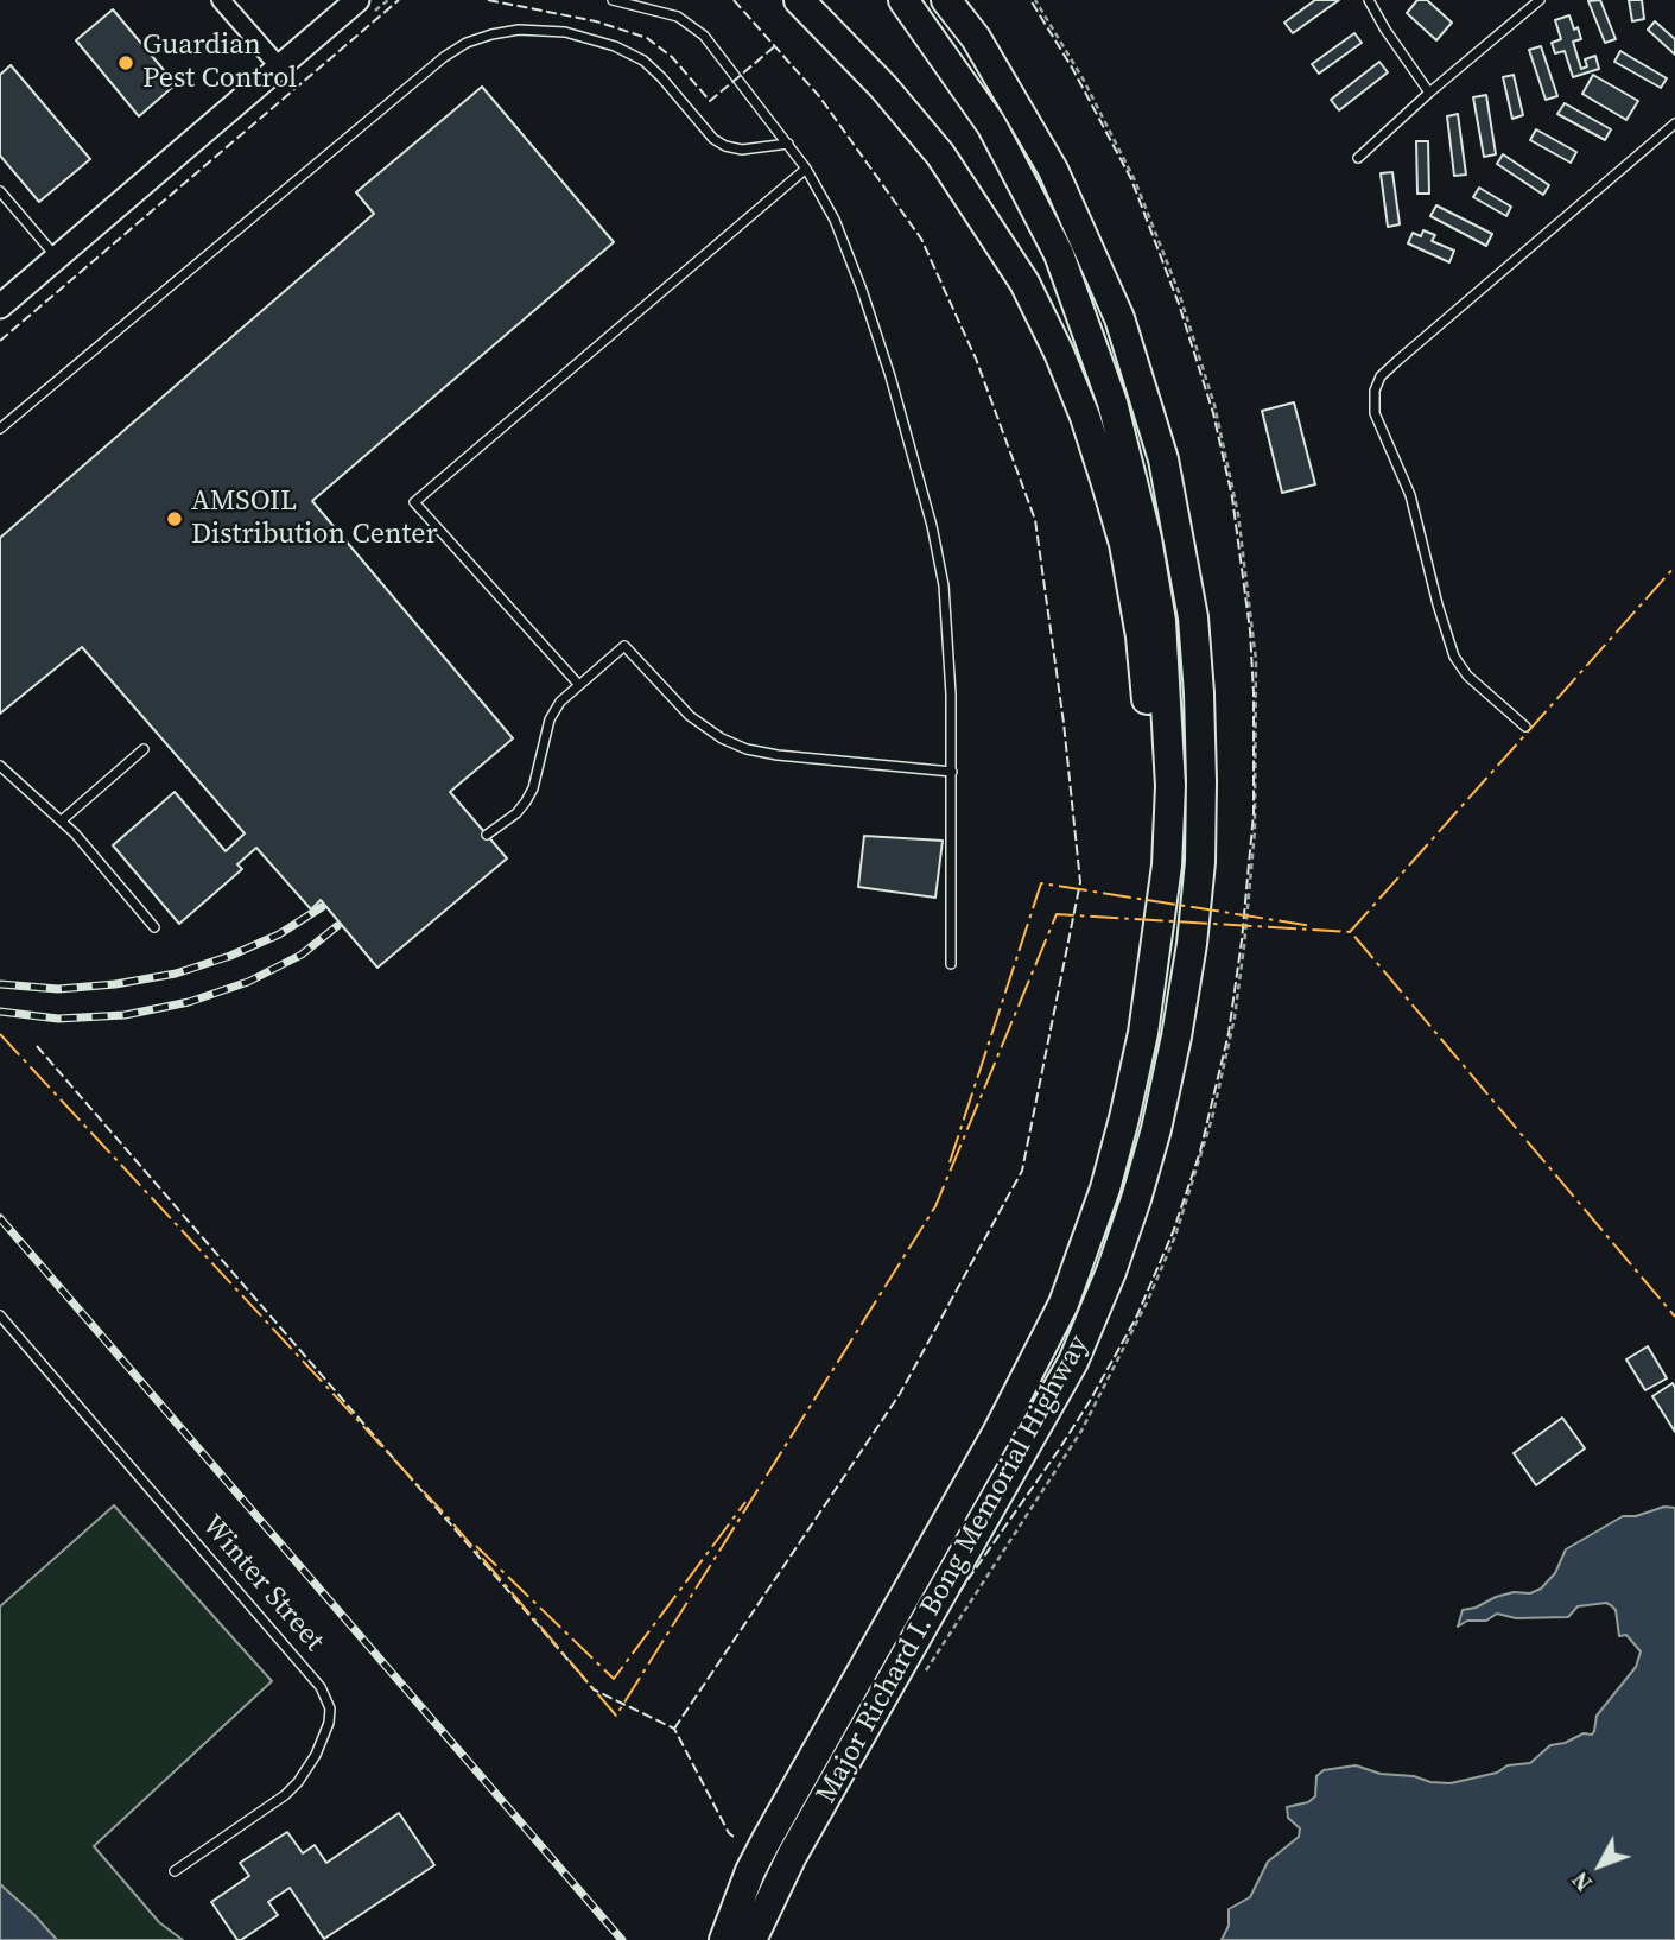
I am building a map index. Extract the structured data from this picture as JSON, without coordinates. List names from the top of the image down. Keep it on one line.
{"streets":{"highway":["Major Richard I. Bong Memorial Highway"],"lane":["Winter Street"]},"places":["Guardian Pest Control","AMSOIL Distribution Center"],"north":"bottom left"}
